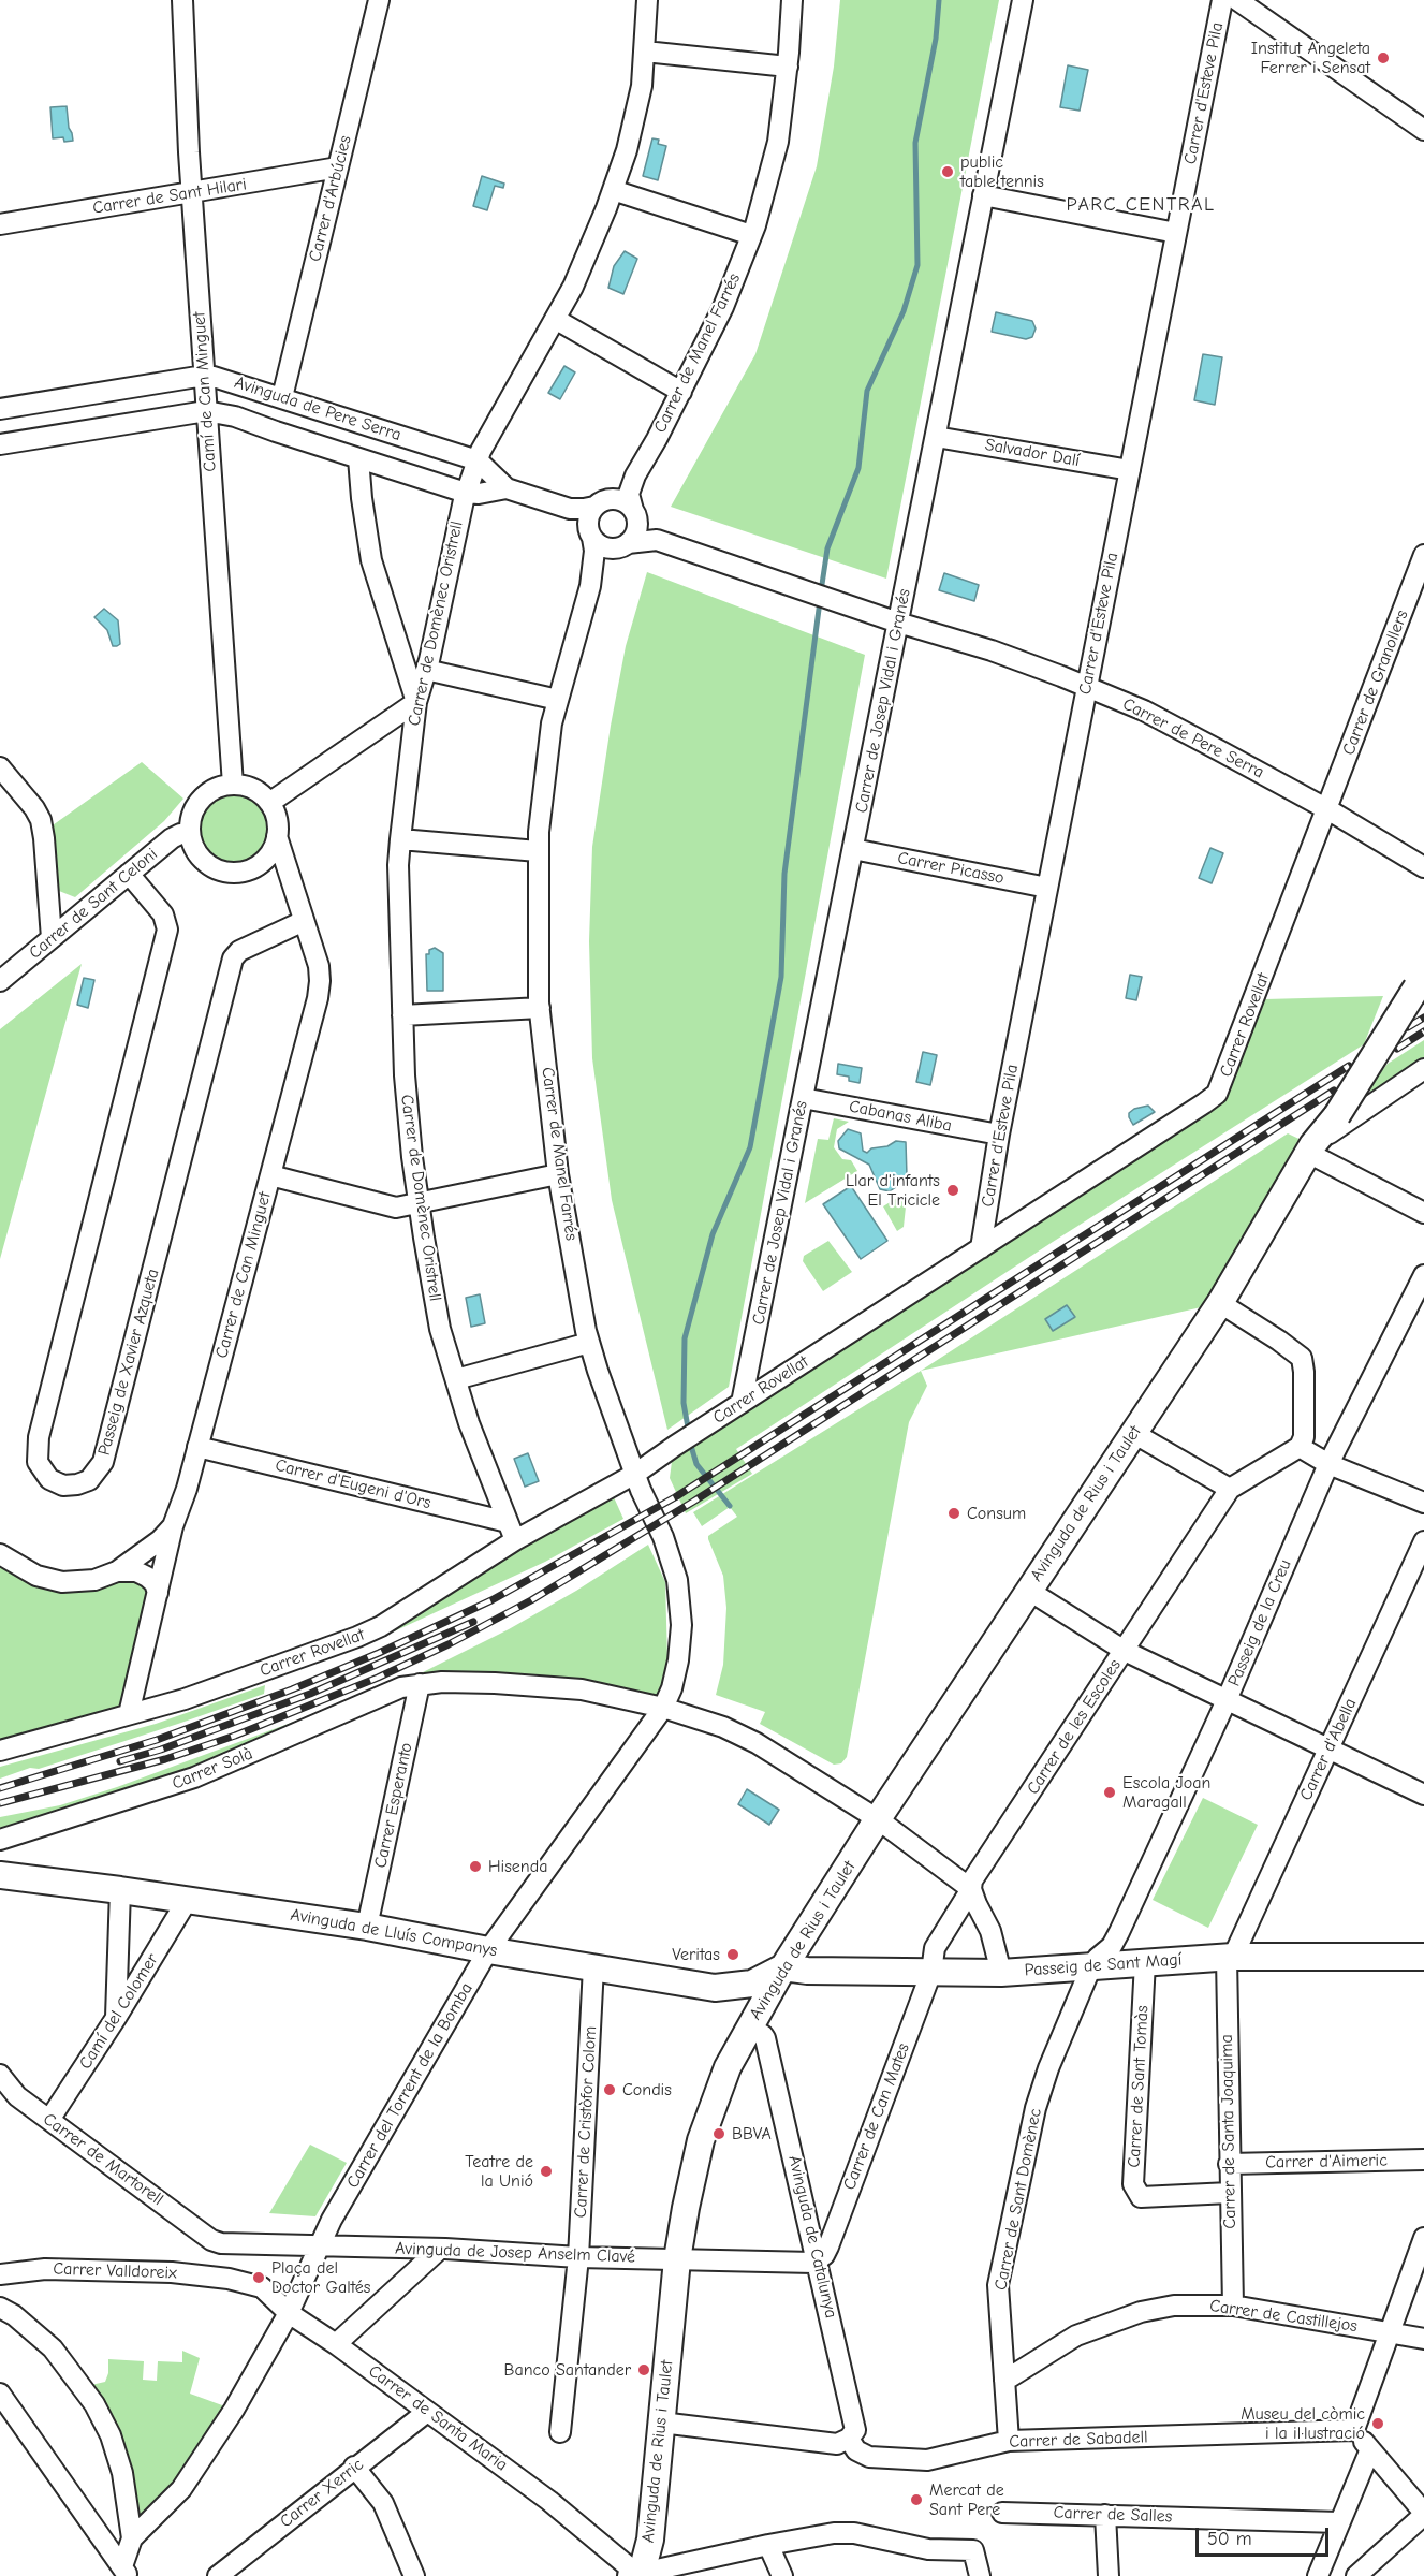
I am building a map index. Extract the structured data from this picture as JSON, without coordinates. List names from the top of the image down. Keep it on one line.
{"streets":{"street":["Carrer d'Esteve Pila","Carrer de Sant Hilari","Carrer d'Arbúcies","Carrer de Manel Farrés","Camí de Can Minguet","Avinguda de Pere Serra","Salvador Dalí","Carrer de Domènec Oristrell","Carrer de Granollers","Carrer de Josep Vidal i Granés","Carrer de Pere Serra","Carrer Picasso","Carrer de Sant Celoni","Carrer Rovellat","Cabanas Aliba","Carrer de Can Minguet","Passeig de Xavier Azqueta","Carrer d'Eugeni d'Ors","Avinguda de Rius i Taulet","Passeig de la Creu","Carrer de les Escoles","Carrer d'Abella","Carrer Solà","Carrer Esperanto","Avinguda de Lluís Companys","Passeig de Sant Magí","Camí del Colomer","Carrer del Torrent de la Bomba","Carrer de Sant Tomàs","Carrer de Can Mates","Carrer de Cristòfor Colom","Carrer de Santa Joaquima","Carrer de Martorell","Carrer d'Aimeric","Carrer de Sant Domènec","Avinguda de Catalunya","Avinguda de Josep Anselm Clavé","Carrer Valldoreix","Carrer de Castillejos","Carrer de Santa Maria","Carrer de Sabadell","Carrer Xerric","Carrer de Salles"]},"crossings":[["Carrer d'Esteve Pila","Salvador Dalí"],["Carrer d'Esteve Pila","Carrer de Pere Serra"],["Carrer d'Esteve Pila","Carrer Picasso"],["Carrer d'Esteve Pila","Carrer Rovellat"],["Carrer d'Esteve Pila","Cabanas Aliba"],["Carrer de Sant Hilari","Carrer d'Arbúcies"],["Carrer de Sant Hilari","Camí de Can Minguet"],["Carrer d'Arbúcies","Avinguda de Pere Serra"],["Carrer de Manel Farrés","Avinguda de Pere Serra"],["Carrer de Manel Farrés","Carrer de Pere Serra"],["Carrer de Manel Farrés","Carrer Rovellat"],["Carrer de Manel Farrés","Carrer Solà"],["Carrer de Manel Farrés","Carrer del Torrent de la Bomba"],["Camí de Can Minguet","Avinguda de Pere Serra"],["Camí de Can Minguet","Carrer de Sant Celoni"],["Camí de Can Minguet","Carrer de Can Minguet"],["Avinguda de Pere Serra","Carrer de Domènec Oristrell"],["Avinguda de Pere Serra","Carrer de Pere Serra"],["Salvador Dalí","Carrer de Josep Vidal i Granés"],["Carrer de Domènec Oristrell","Carrer Rovellat"],["Carrer de Domènec Oristrell","Carrer d'Eugeni d'Ors"],["Carrer de Granollers","Carrer de Pere Serra"],["Carrer de Granollers","Carrer Rovellat"],["Carrer de Josep Vidal i Granés","Carrer de Pere Serra"],["Carrer de Josep Vidal i Granés","Carrer Picasso"],["Carrer de Josep Vidal i Granés","Carrer Rovellat"],["Carrer de Josep Vidal i Granés","Cabanas Aliba"],["Carrer de Pere Serra","Carrer Rovellat"],["Carrer de Sant Celoni","Carrer de Can Minguet"],["Carrer de Sant Celoni","Passeig de Xavier Azqueta"],["Carrer Rovellat","Carrer de Can Minguet"],["Carrer de Can Minguet","Passeig de Xavier Azqueta"],["Carrer de Can Minguet","Carrer d'Eugeni d'Ors"],["Avinguda de Rius i Taulet","Carrer Solà"],["Avinguda de Rius i Taulet","Avinguda de Lluís Companys"],["Avinguda de Rius i Taulet","Passeig de Sant Magí"],["Avinguda de Rius i Taulet","Avinguda de Catalunya"],["Avinguda de Rius i Taulet","Avinguda de Josep Anselm Clavé"],["Avinguda de Rius i Taulet","Carrer de Santa Maria"],["Passeig de la Creu","Passeig de Sant Magí"],["Passeig de la Creu","Carrer de Sant Domènec"],["Carrer de les Escoles","Carrer Solà"],["Carrer de les Escoles","Passeig de Sant Magí"],["Carrer de les Escoles","Carrer de Can Mates"],["Carrer d'Abella","Passeig de Sant Magí"],["Carrer d'Abella","Carrer de Santa Joaquima"],["Carrer Solà","Carrer Esperanto"],["Carrer Solà","Carrer del Torrent de la Bomba"],["Carrer Esperanto","Avinguda de Lluís Companys"],["Avinguda de Lluís Companys","Passeig de Sant Magí"],["Avinguda de Lluís Companys","Camí del Colomer"],["Avinguda de Lluís Companys","Carrer del Torrent de la Bomba"],["Avinguda de Lluís Companys","Carrer de Cristòfor Colom"],["Passeig de Sant Magí","Carrer de Sant Tomàs"],["Passeig de Sant Magí","Carrer de Can Mates"],["Passeig de Sant Magí","Carrer de Santa Joaquima"],["Passeig de Sant Magí","Carrer de Sant Domènec"],["Camí del Colomer","Carrer de Martorell"],["Carrer del Torrent de la Bomba","Avinguda de Josep Anselm Clavé"],["Carrer del Torrent de la Bomba","Carrer de Santa Maria"],["Carrer de Sant Tomàs","Carrer de Santa Joaquima"],["Carrer de Can Mates","Avinguda de Catalunya"],["Carrer de Can Mates","Avinguda de Josep Anselm Clavé"],["Carrer de Cristòfor Colom","Avinguda de Josep Anselm Clavé"],["Carrer de Santa Joaquima","Carrer d'Aimeric"],["Carrer de Santa Joaquima","Carrer de Castillejos"],["Carrer de Martorell","Avinguda de Josep Anselm Clavé"],["Carrer de Sant Domènec","Carrer de Castillejos"],["Carrer de Sant Domènec","Carrer de Sabadell"],["Avinguda de Catalunya","Avinguda de Josep Anselm Clavé"],["Avinguda de Catalunya","Carrer de Sabadell"],["Carrer Valldoreix","Carrer de Santa Maria"],["Carrer de Santa Maria","Carrer Xerric"]],"districts":["PARC CENTRAL"],"places":["Institut Angeleta Ferrer i Sensat","public table tennis","Llar d'infants El Tricicle","Consum","Escola Joan Maragall","Hisenda","Veritas","Condis","BBVA","Teatre de la Unió","Plaça del Doctor Galtés","Banco Santander","Museu del còmic i la il·lustració","Mercat de Sant Pere"],"scale_bar":"50 m"}
